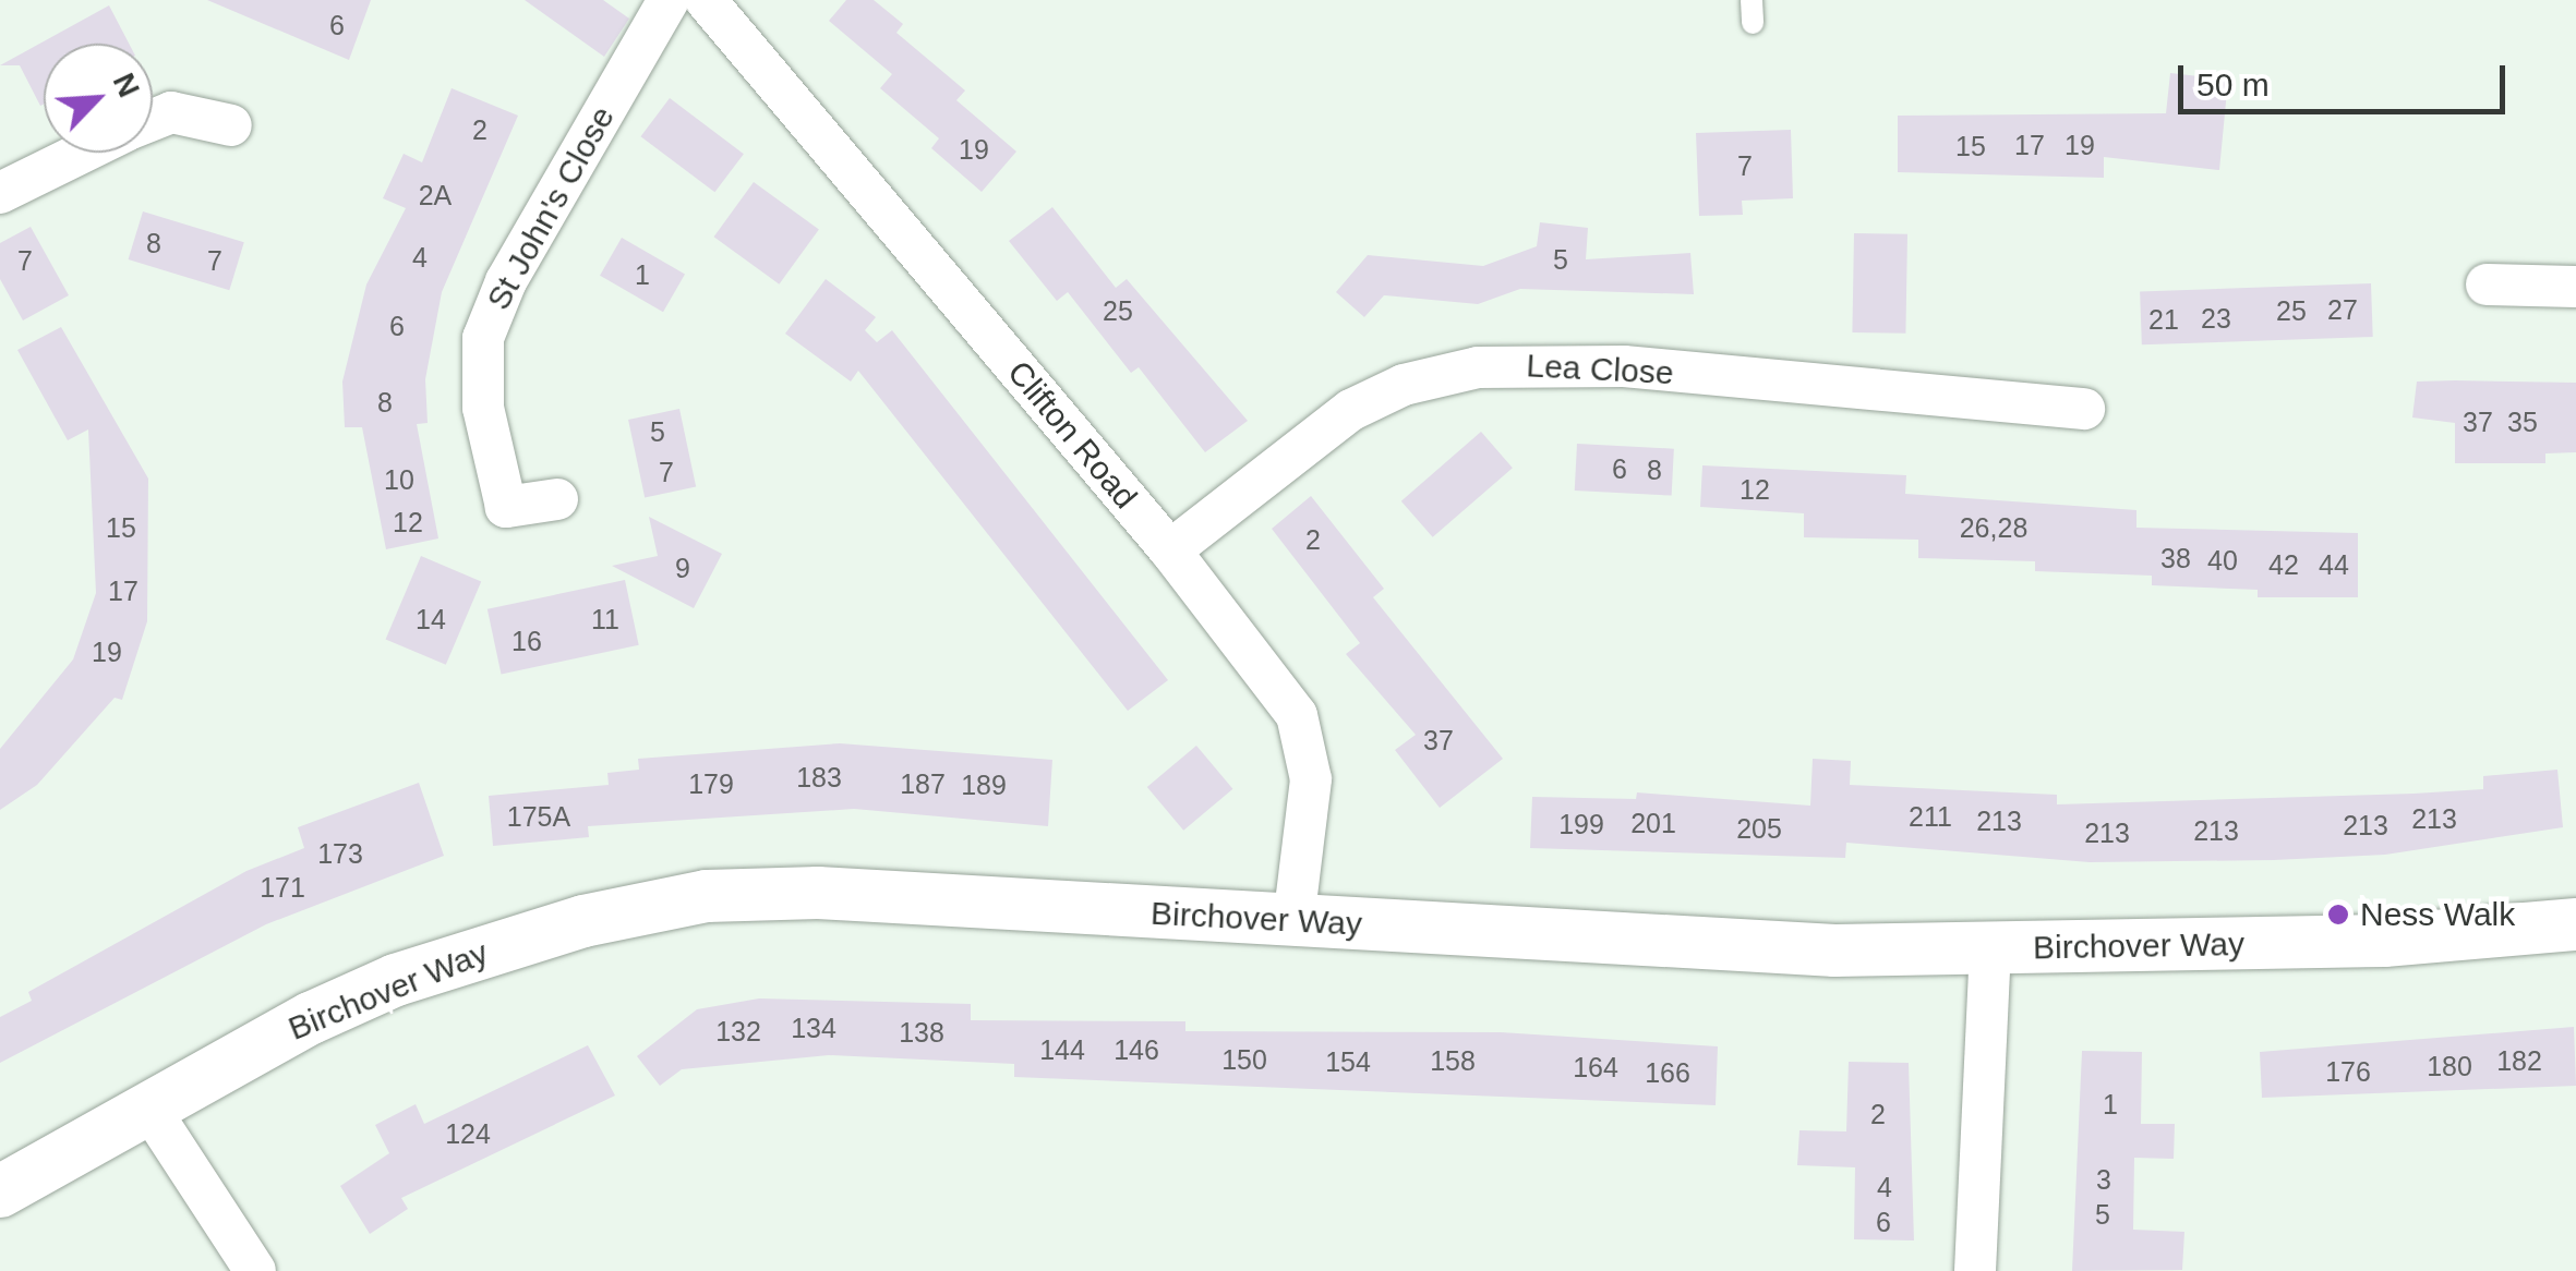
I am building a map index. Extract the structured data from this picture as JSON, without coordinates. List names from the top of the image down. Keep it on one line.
{"streets":{"street":["St John's Close","Lea Close","Clifton Road","Birchover Way"]},"crossings":[["Lea Close","Clifton Road"],["Clifton Road","Birchover Way"]],"places":["Ness Walk"],"house_numbers":["6","2","17","19","15","19","7","2A","8","4","5","7","7","1","27","25","25","23","21","6","8","37","35","5","6","8","7","10","12","12","15","26,28","2","38","40","42","44","9","17","14","11","16","19","37","183","179","187","189","175A","211","213","213","201","199","213","205","213","213","173","171","134","132","138","144","146","150","158","182","154","180","164","176","166","1","2","124","3","4","5","6"],"scale_bar":"50 m","north":"top right"}
